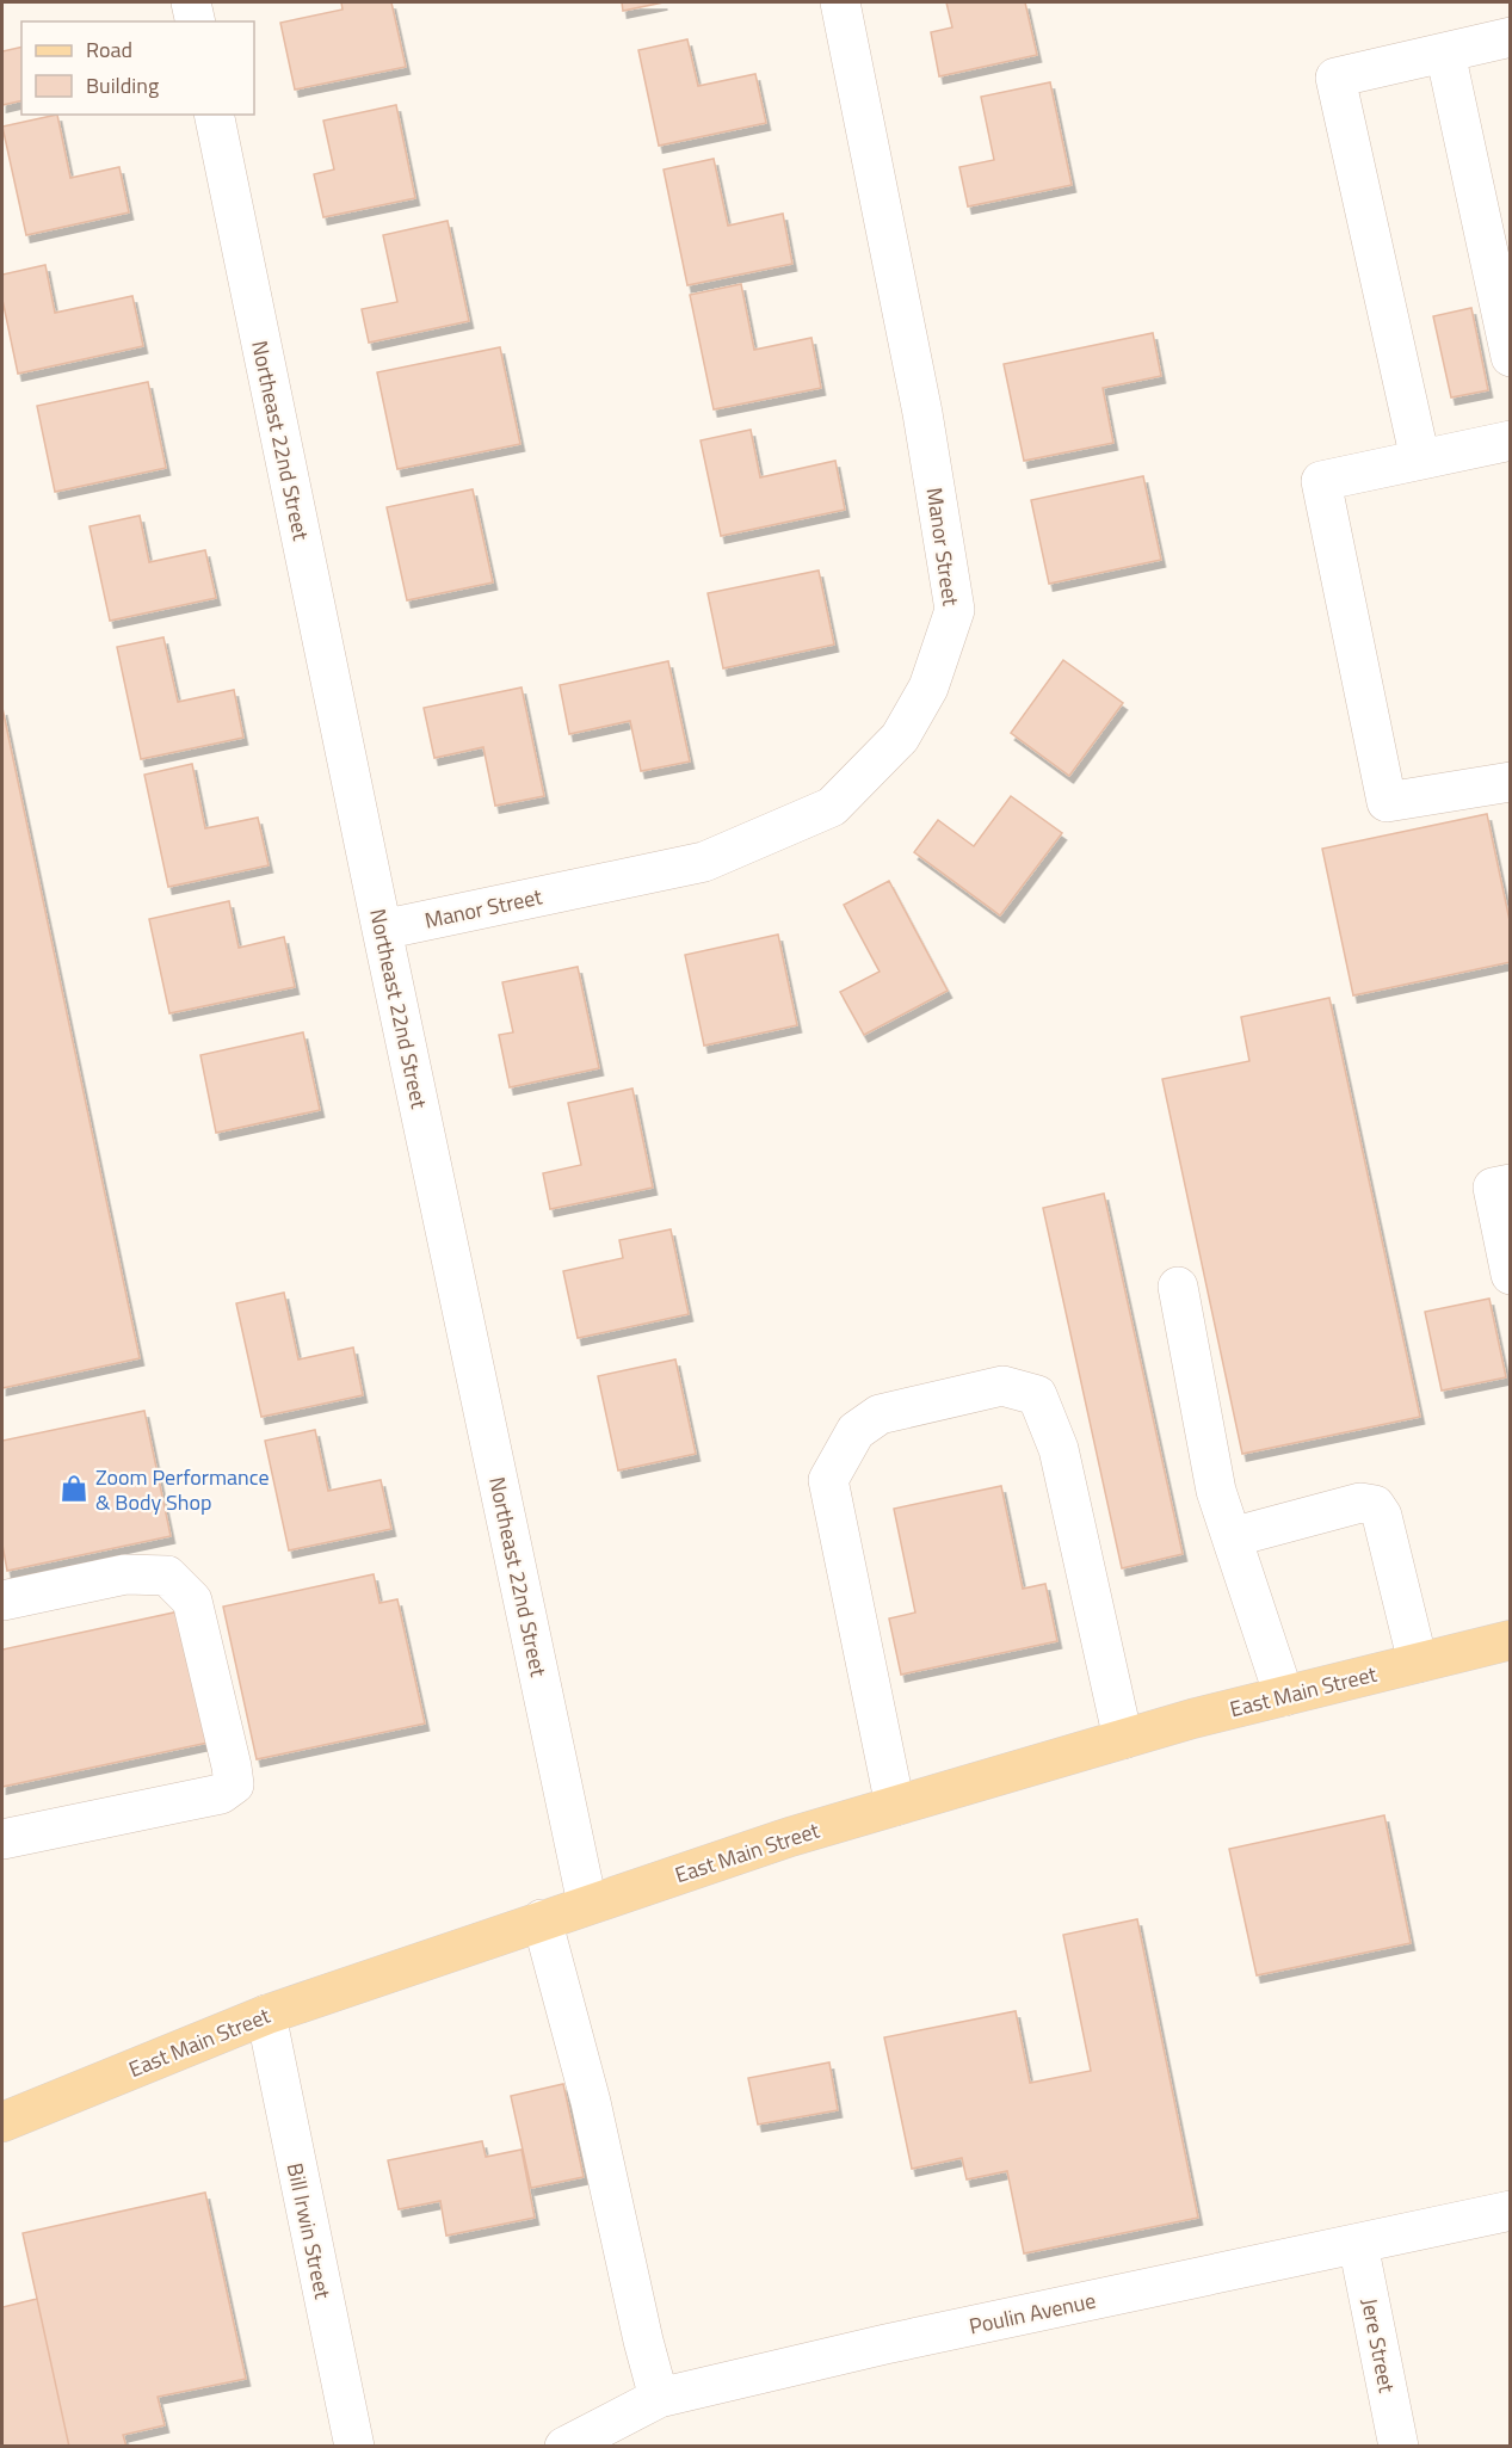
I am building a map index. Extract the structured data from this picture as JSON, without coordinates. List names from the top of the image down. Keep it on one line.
{"streets":{"main road":["East Main Street"],"street":["Northeast 22nd Street","Manor Street","Bill Irwin Street","Poulin Avenue","Jere Street"]},"crossings":[["Northeast 22nd Street","Manor Street"],["Northeast 22nd Street","East Main Street"],["East Main Street","Bill Irwin Street"],["Poulin Avenue","Jere Street"]],"places":{"shop":["Zoom Performance & Body Shop"]},"legend":["Road","Building"]}
